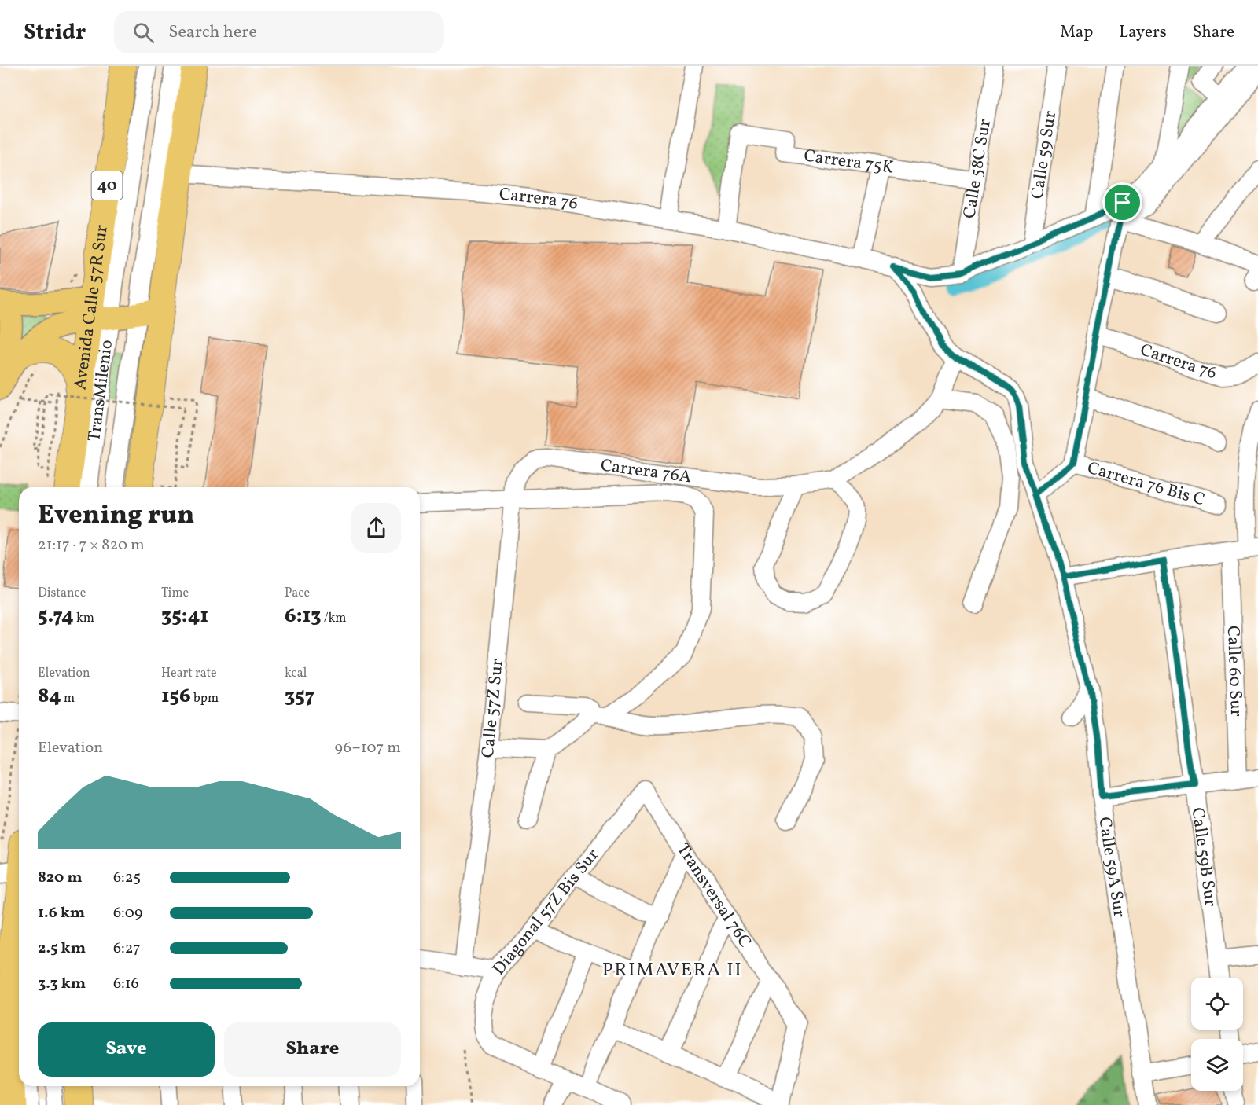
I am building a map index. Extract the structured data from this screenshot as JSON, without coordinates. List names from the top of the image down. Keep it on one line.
{"streets":{"highway":["40","Avenida Calle 57R Sur"],"street":["Calle 59 Sur","Carrera 75K","Calle 58C Sur","Carrera 76","TransMilenio","Carrera 76A","Carrera 76 Bis C","Calle 60 Sur","Calle 57Z Sur","Calle 59B Sur","Calle 59A Sur","Transversal 76C","Diagonal 57Z Bis Sur"]},"crossings":[["Calle 59 Sur","Carrera 76"],["Carrera 75K","Calle 58C Sur"],["Carrera 75K","Carrera 76"],["Calle 58C Sur","Carrera 76"],["Carrera 76","Calle 59A Sur"],["Avenida Calle 57R Sur","TransMilenio"],["Carrera 76A","Calle 57Z Sur"],["Transversal 76C","Diagonal 57Z Bis Sur"]],"districts":["PRIMAVERA II"],"page":{"header":"Stridr","search":"Search here","nav":["Map","Layers","Share"],"heading":["Evening run","21:17 · 7 × 820 m"],"stats":[["Distance","5.74 km"],["Time","35:41"],["Pace","6:13 /km"],["Elevation","84 m"],["Heart rate","156 bpm"],["kcal","357"]],"chart":["Elevation","96–107 m"],"list":[{"name":"820 m","note":"6:25"},{"name":"1.6 km","note":"6:09"},{"name":"2.5 km","note":"6:27"},{"name":"3.3 km","note":"6:16"}],"buttons":["Save","Share"]}}
